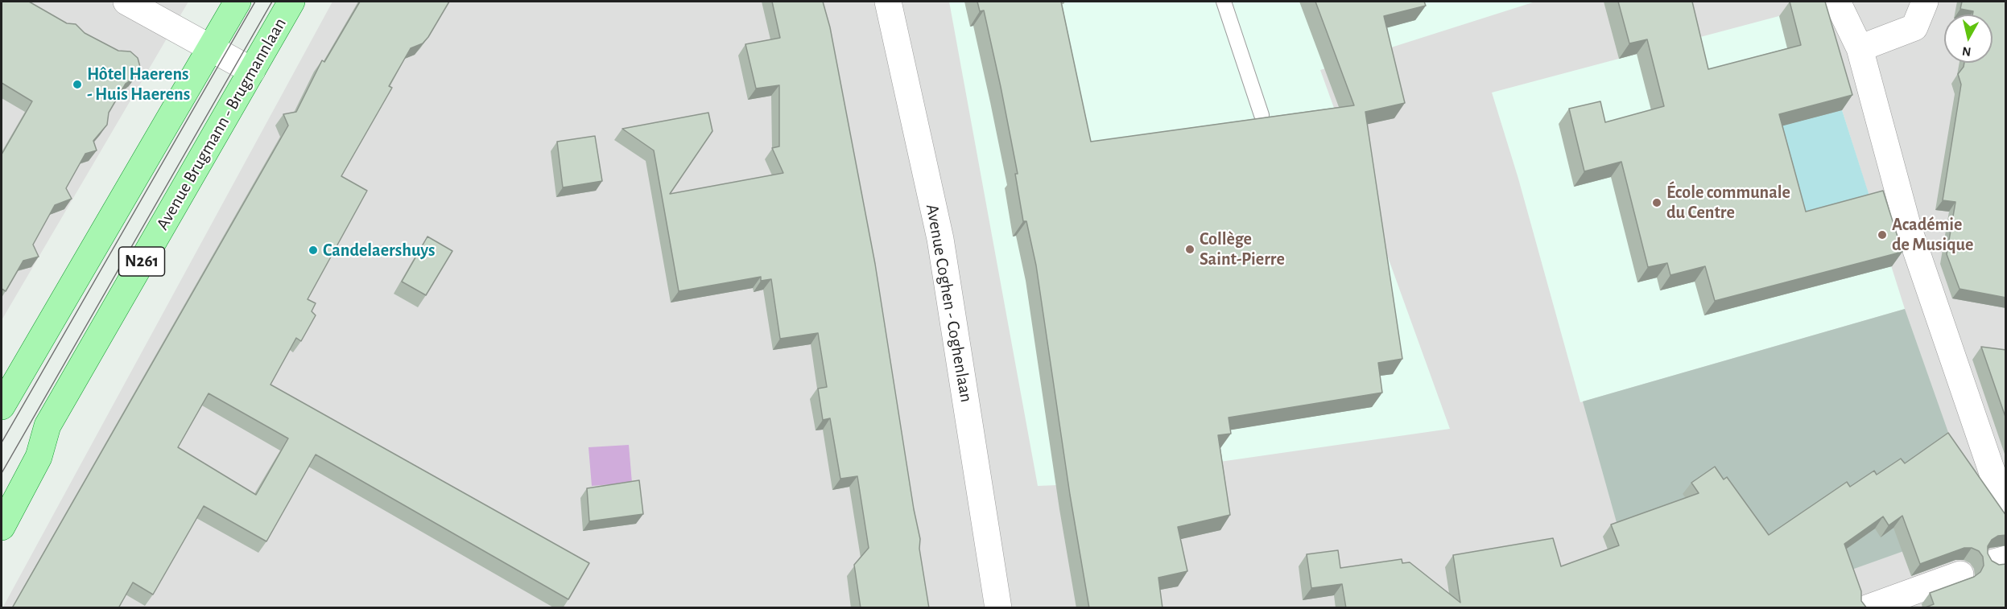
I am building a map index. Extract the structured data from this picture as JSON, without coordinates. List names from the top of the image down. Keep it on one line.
{"streets":{"main road":["Avenue Brugmann - Brugmannlaan","N261"],"street":["Avenue Coghen - Coghenlaan"]},"places":["Hôtel Haerens - Huis Haerens","École communale du Centre","Académie de Musique","Collège Saint-Pierre","Candelaershuys"],"north":"bottom"}
